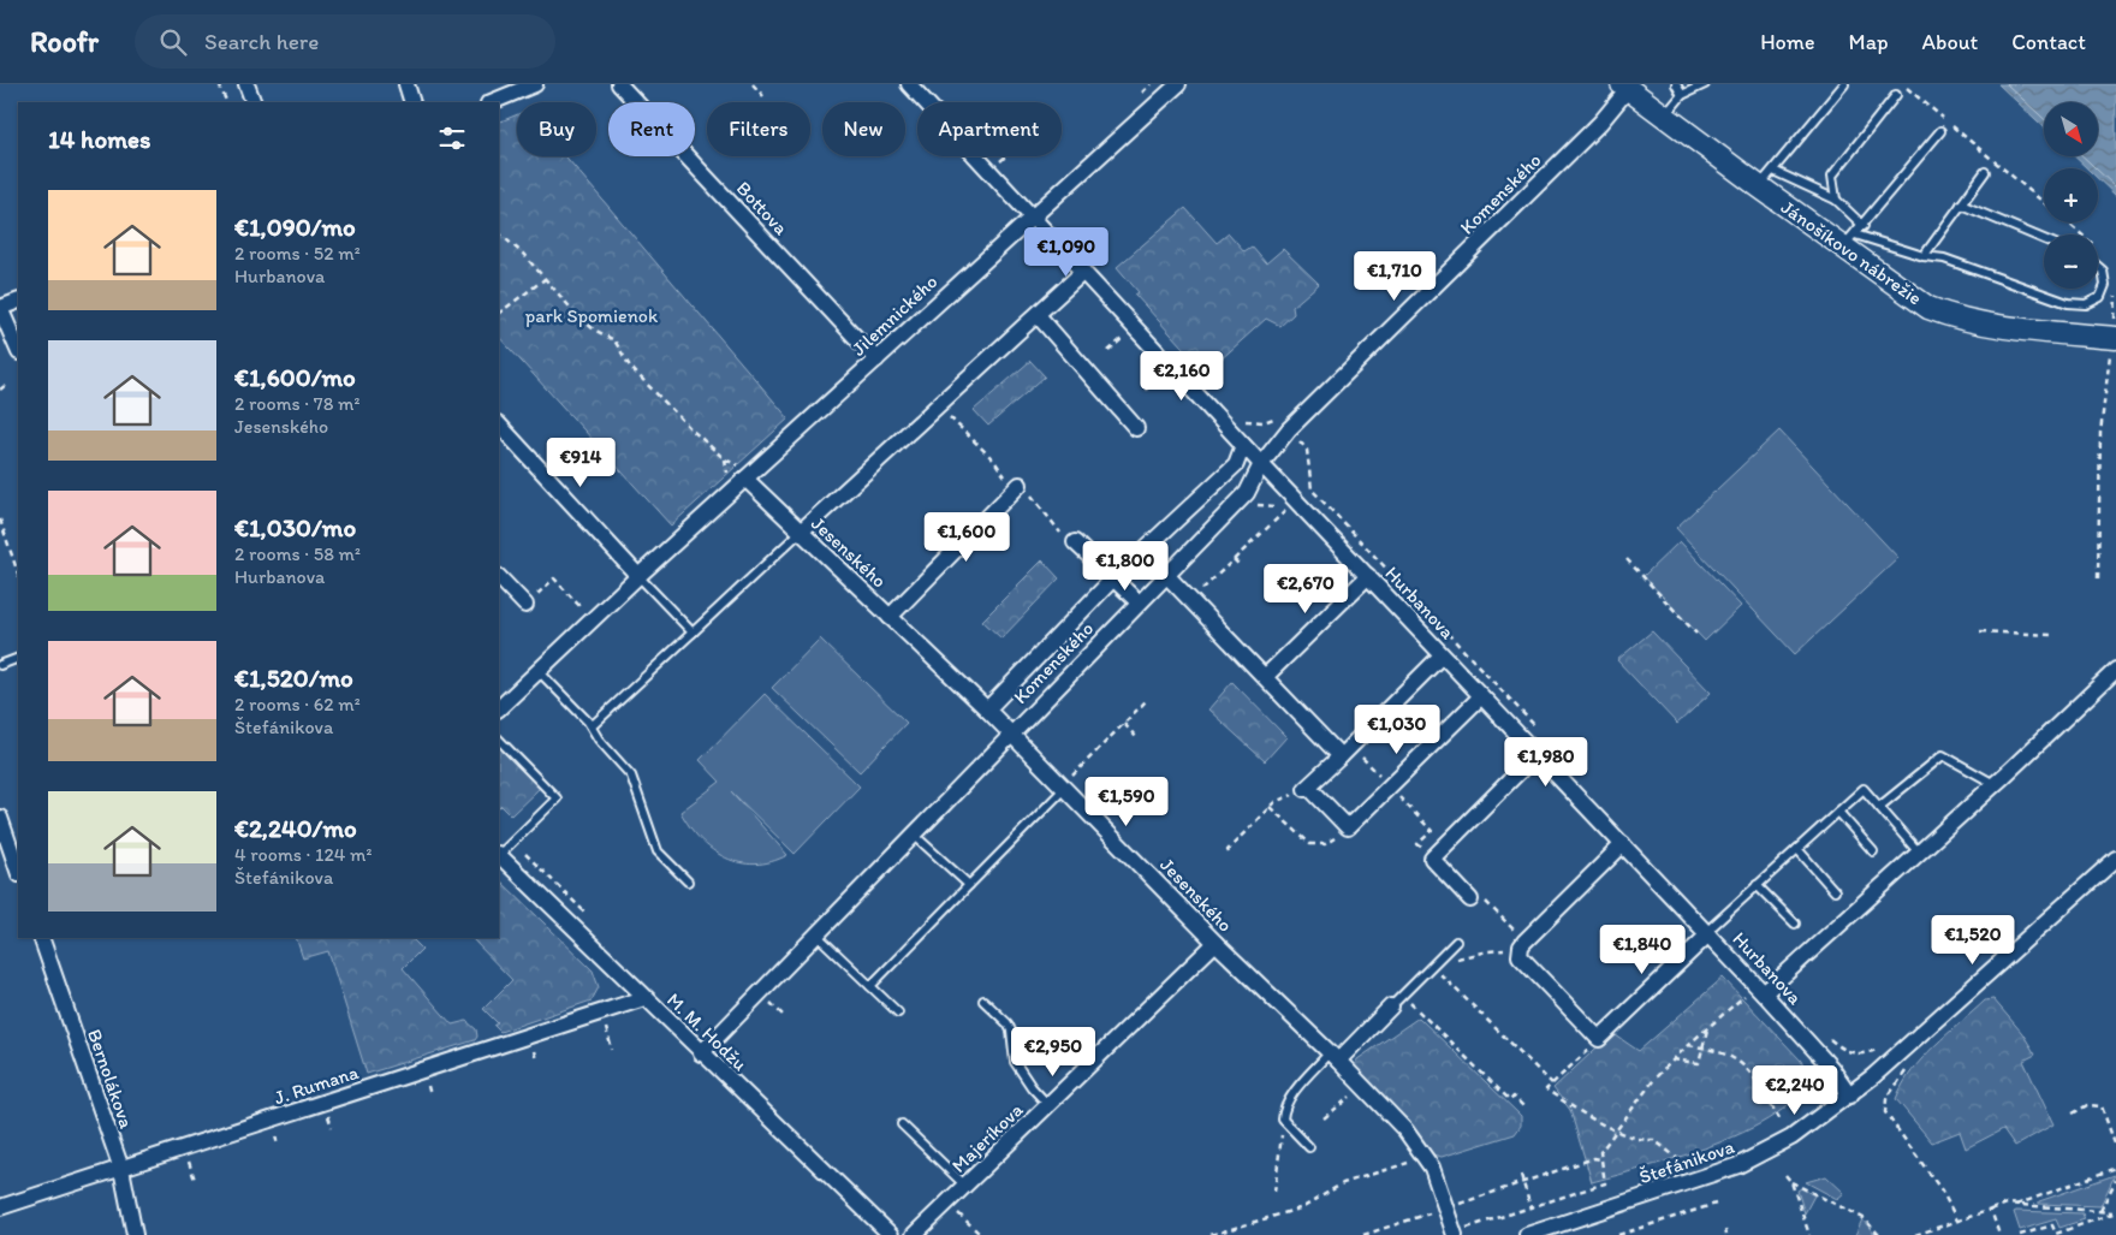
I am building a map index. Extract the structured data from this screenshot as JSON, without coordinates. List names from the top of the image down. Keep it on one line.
{"streets":{"main road":["Jánošíkovo nábrežie"],"street":["Komenského","Bottova","Jilemnického","Jesenského","Hurbanova","M. M. Hodžu","Bernolákova","J. Rumana","Majeríkova","Štefánikova"]},"crossings":[["Komenského","Jánošíkovo nábrežie"],["Komenského","Jesenského"],["Komenského","Hurbanova"],["Komenského","M. M. Hodžu"],["Bottova","Jilemnického"],["Jilemnického","Jesenského"],["Jilemnického","Hurbanova"],["Jesenského","Majeríkova"],["Hurbanova","Štefánikova"],["M. M. Hodžu","J. Rumana"],["Bernolákova","J. Rumana"]],"parks":["park Spomienok"],"north":"bottom right","page":{"header":"Roofr","search":"Search here","nav":["Home","Map","About","Contact"],"map_buttons":["+","−"],"chip":["Buy","Rent","Filters","New","Apartment"],"heading":"14 homes","list":[{"name":"€1,090/mo","note":"2 rooms · 52 m² · Hurbanova"},{"name":"€1,600/mo","note":"2 rooms · 78 m² · Jesenského"},{"name":"€1,030/mo","note":"2 rooms · 58 m² · Hurbanova"},{"name":"€1,520/mo","note":"2 rooms · 62 m² · Štefánikova"},{"name":"€2,240/mo","note":"4 rooms · 124 m² · Štefánikova"}],"price":["€1,090","€1,710","€2,160","€914","€1,600","€1,800","€2,670","€1,030","€1,980","€1,590","€1,520","€1,840","€2,950","€2,240"]}}
